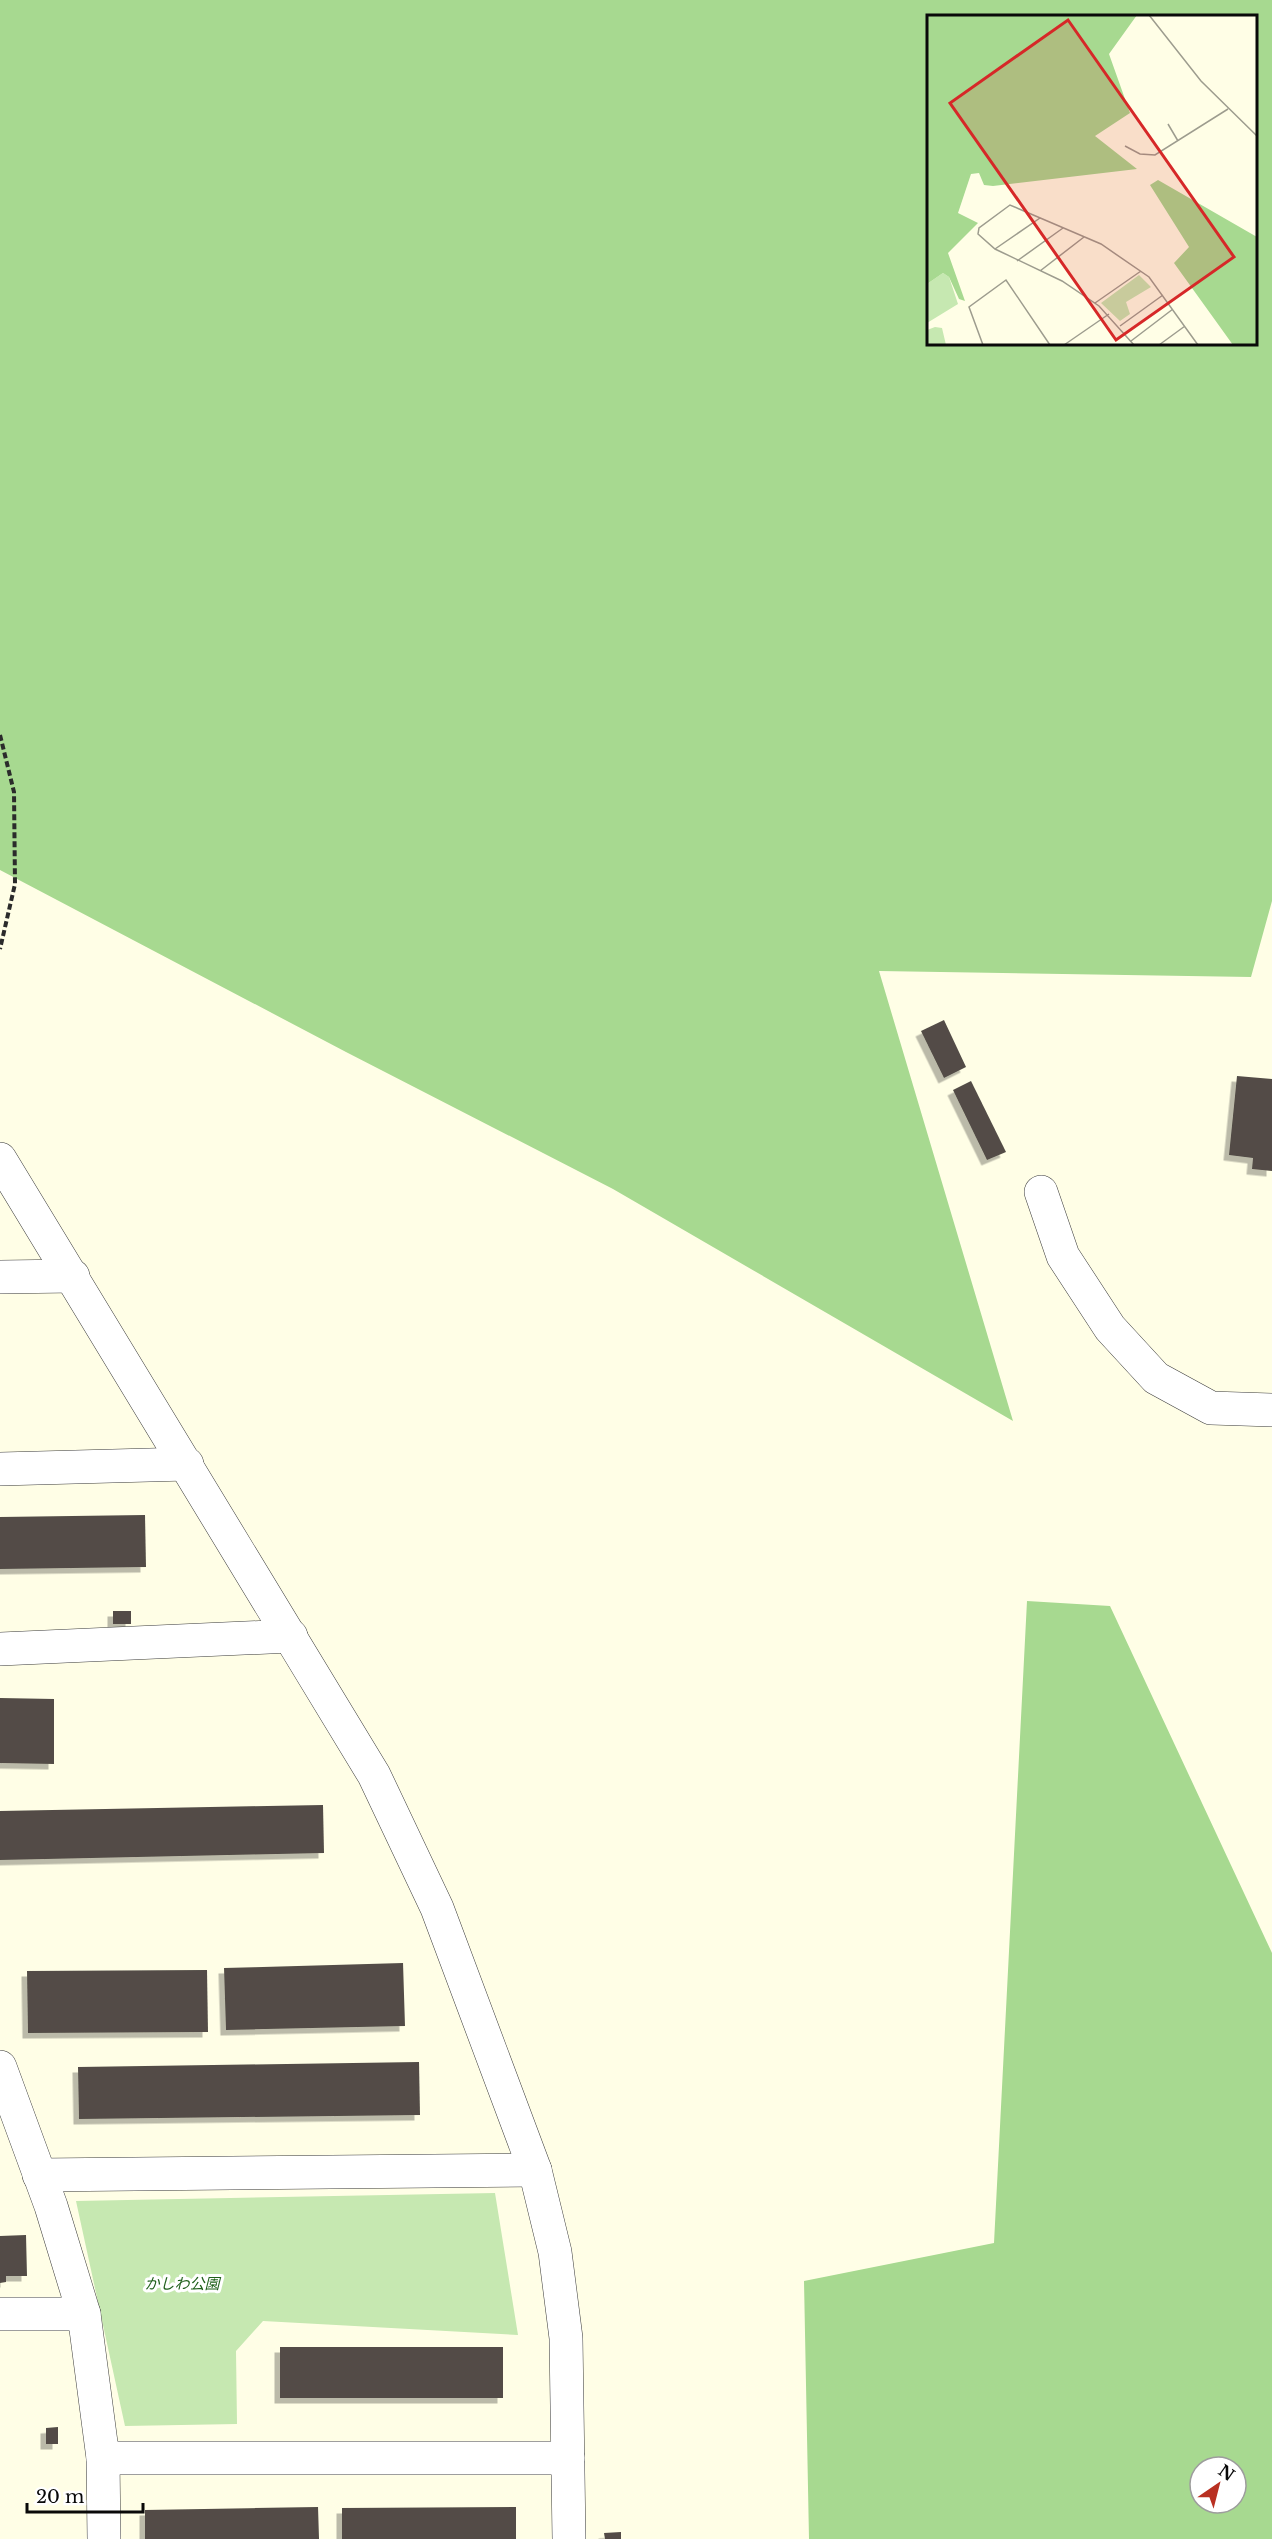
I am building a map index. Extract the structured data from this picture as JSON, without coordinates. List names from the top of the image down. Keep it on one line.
{"parks":["かしわ公園"],"scale_bar":"20 m","north":"top right"}
